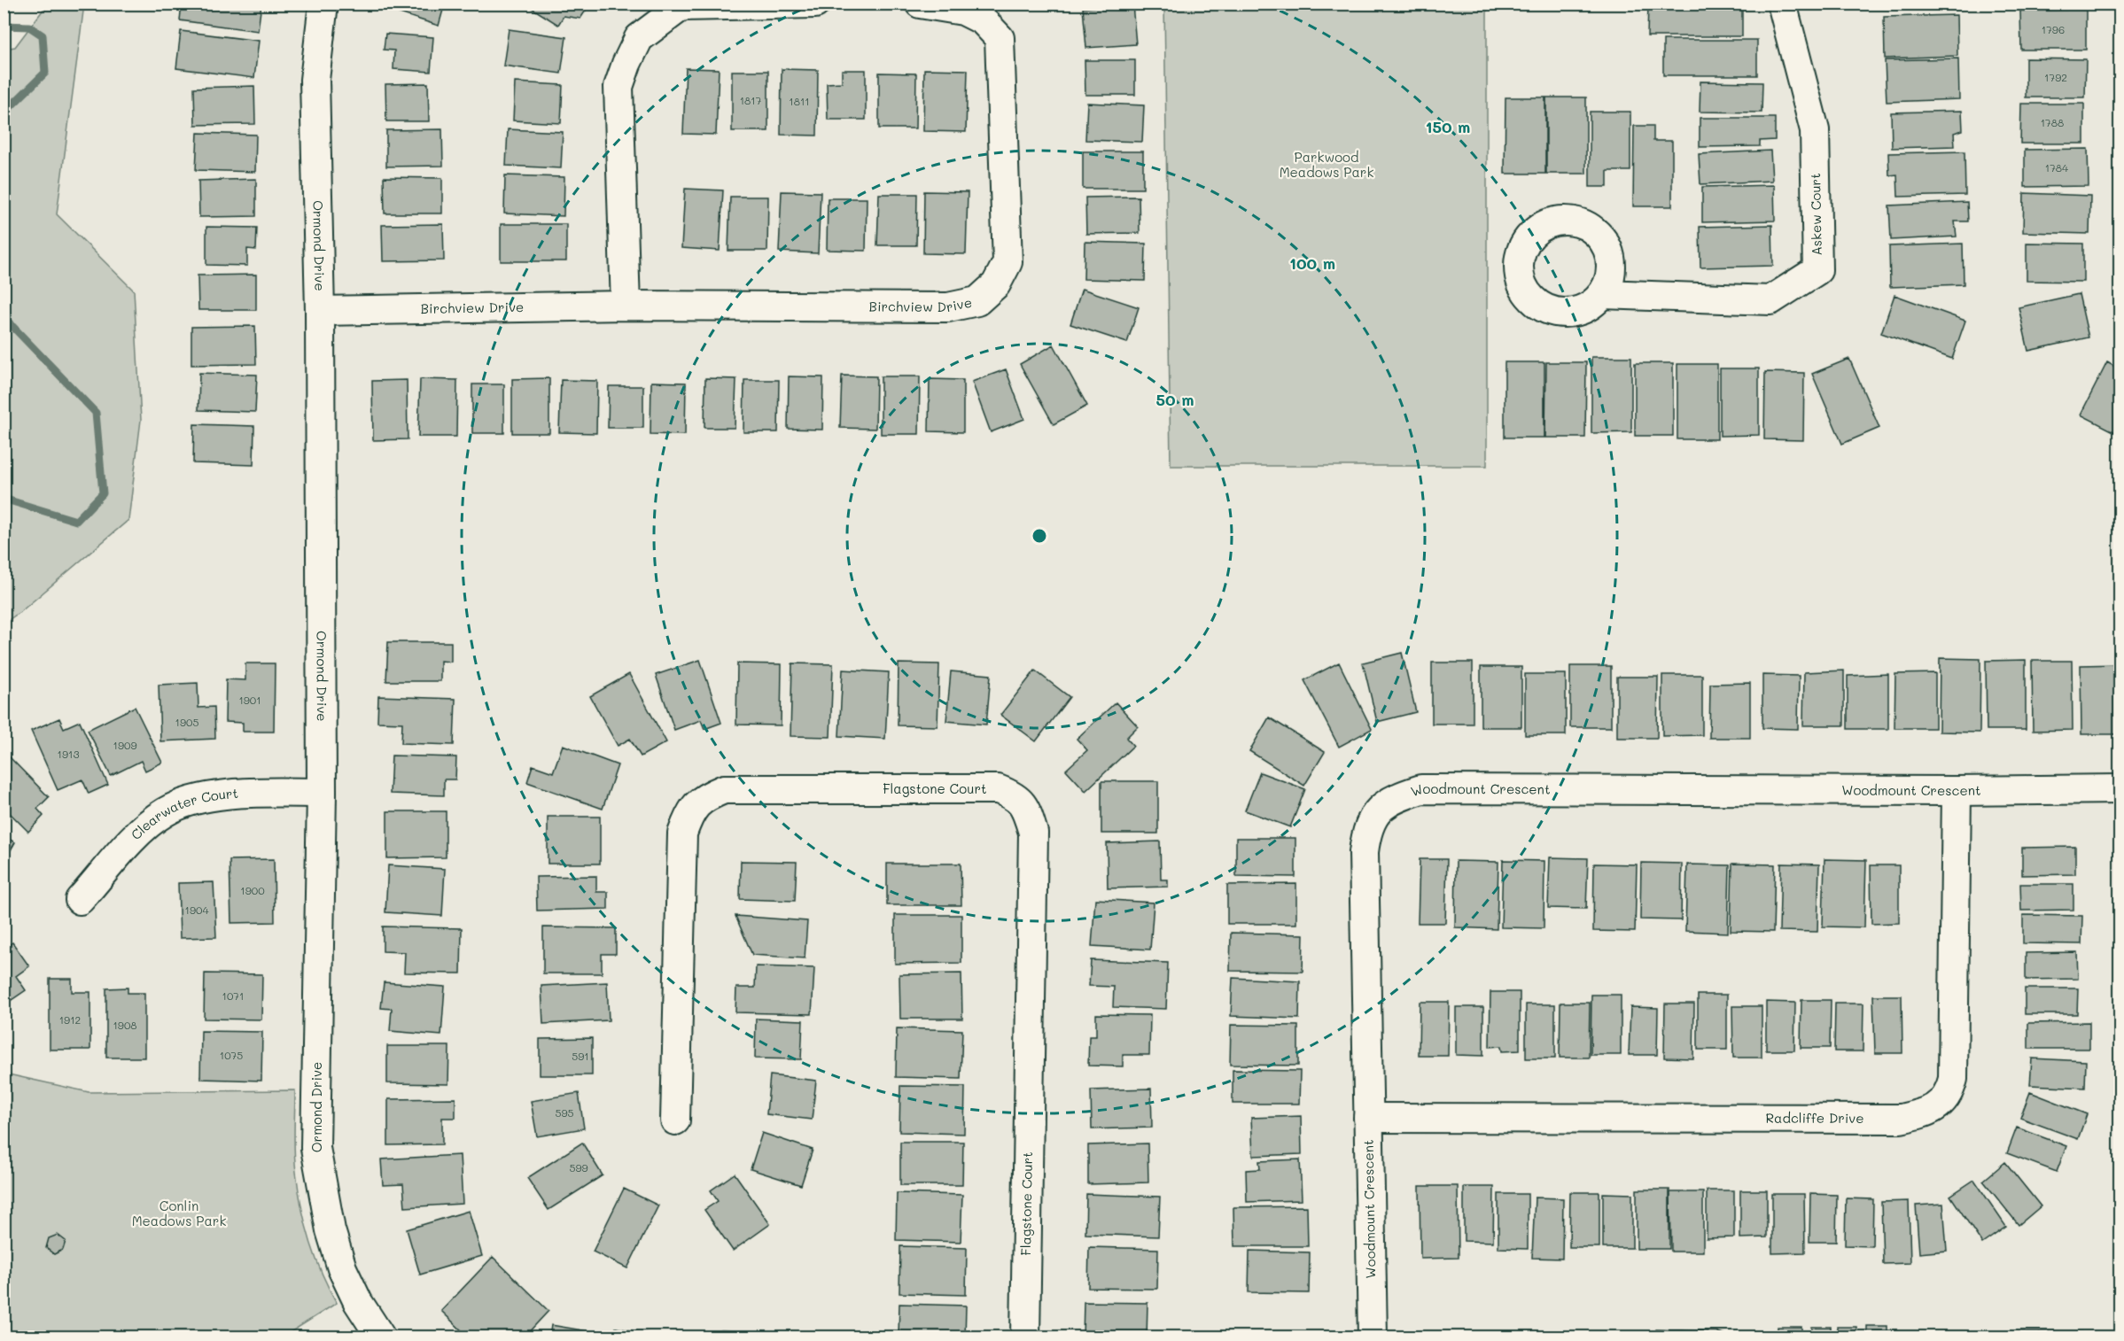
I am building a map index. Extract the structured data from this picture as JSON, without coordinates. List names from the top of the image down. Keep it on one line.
{"streets":{"street":["Askew Court","Ormond Drive","Birchview Drive","Flagstone Court","Woodmount Crescent","Clearwater Court","Radcliffe Drive"]},"crossings":[["Ormond Drive","Birchview Drive"],["Ormond Drive","Clearwater Court"],["Woodmount Crescent","Radcliffe Drive"]],"parks":["Parkwood Meadows Park","Conlin Meadows Park"],"house_numbers":["1796","1792","1817","1811","1788","1784","1901","1905","1909","1913","1900","1904","1071","1912","1908","1075","591","595","599"],"rings":["150 m","100 m","50 m"]}
